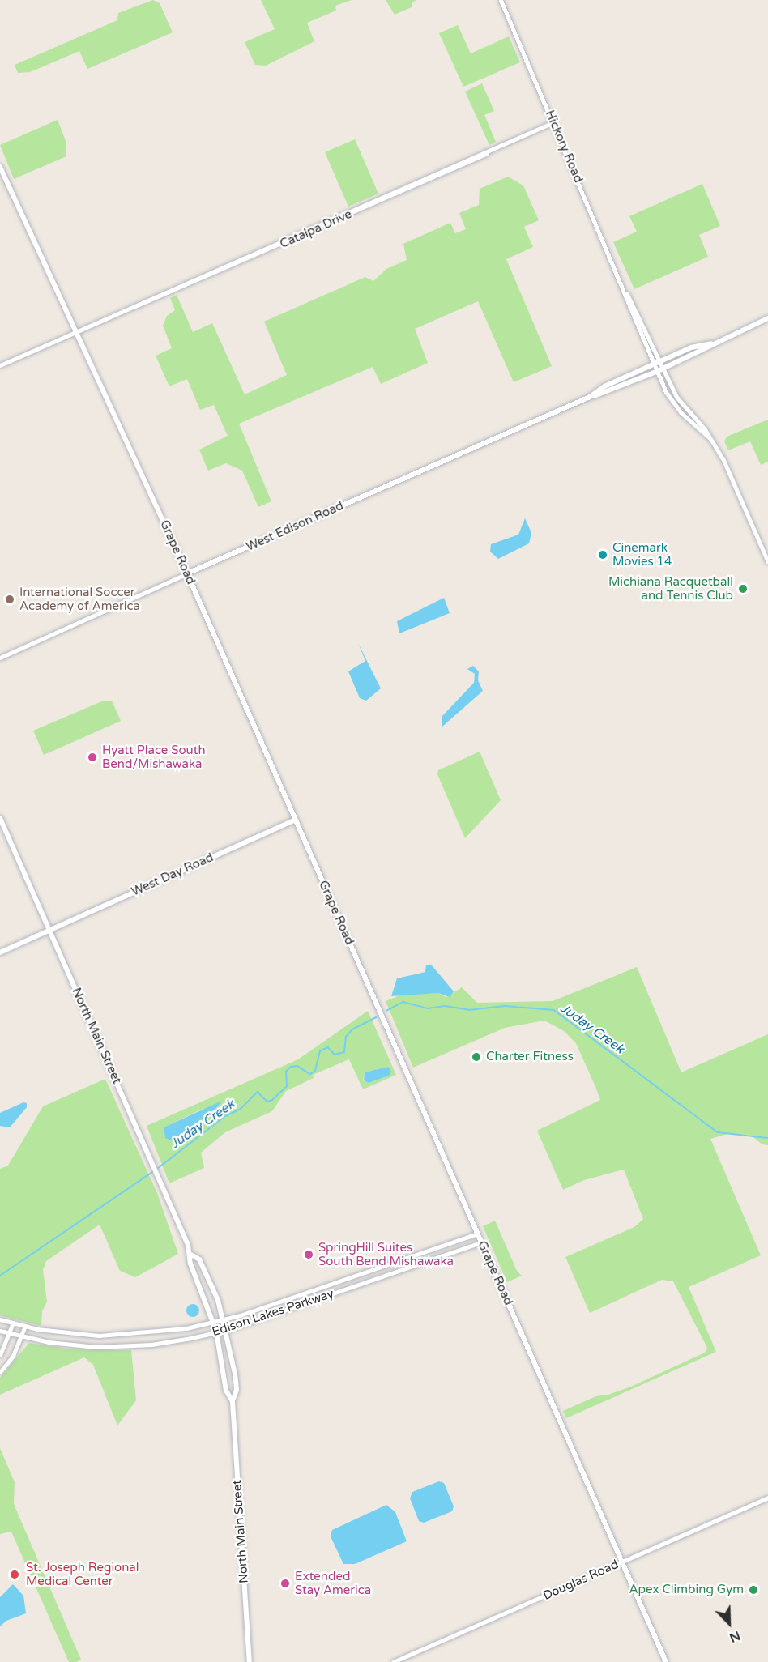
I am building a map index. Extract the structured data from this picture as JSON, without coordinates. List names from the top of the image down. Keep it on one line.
{"streets":{"main road":["West Edison Road","Grape Road","West Day Road","North Main Street"],"street":["Hickory Road","Catalpa Drive","Edison Lakes Parkway","Douglas Road"]},"crossings":[["Hickory Road","Catalpa Drive"],["Hickory Road","West Edison Road"],["Catalpa Drive","Grape Road"],["West Edison Road","Grape Road"],["Grape Road","West Day Road"],["Grape Road","Edison Lakes Parkway"],["Grape Road","Douglas Road"],["West Day Road","North Main Street"],["North Main Street","Edison Lakes Parkway"]],"water":["Juday Creek"],"places":["Cinemark Movies 14","Michiana Racquetball and Tennis Club","International Soccer Academy of America","Hyatt Place South Bend/Mishawaka","Charter Fitness","SpringHill Suites South Bend Mishawaka","St. Joseph Regional Medical Center","Extended Stay America","Apex Climbing Gym"],"north":"bottom right"}
